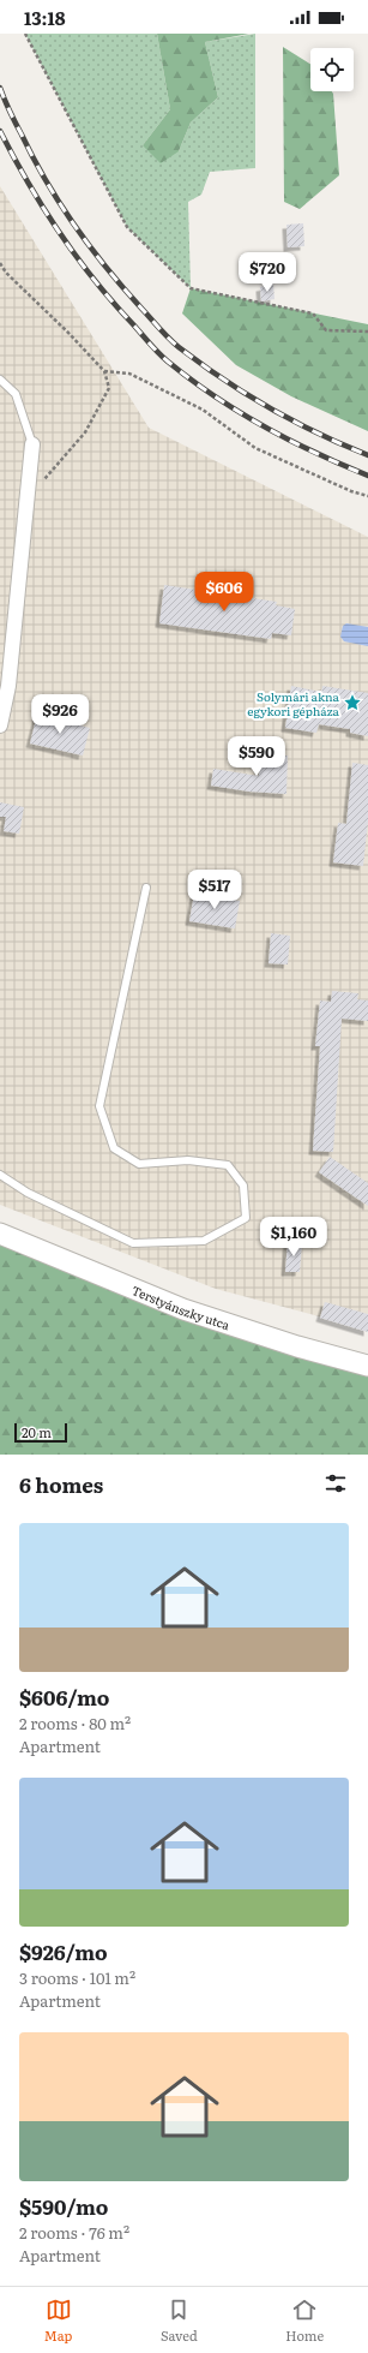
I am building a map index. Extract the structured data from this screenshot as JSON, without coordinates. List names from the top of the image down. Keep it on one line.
{"streets":{"main road":["Terstyánszky utca"]},"places":{"place":["Solymári akna egykori gépháza"]},"scale_bar":"20 m","page":{"status":"13:18","price":["$720","$606","$926","$590","$517","$1,160"],"scale":"20 m","heading":"6 homes","list":[{"name":"$606/mo","note":"2 rooms · 80 m² · Apartment"},{"name":"$926/mo","note":"3 rooms · 101 m² · Apartment"},{"name":"$590/mo","note":"2 rooms · 76 m² · Apartment"}],"tabs":["Map","Saved","Home"]}}
